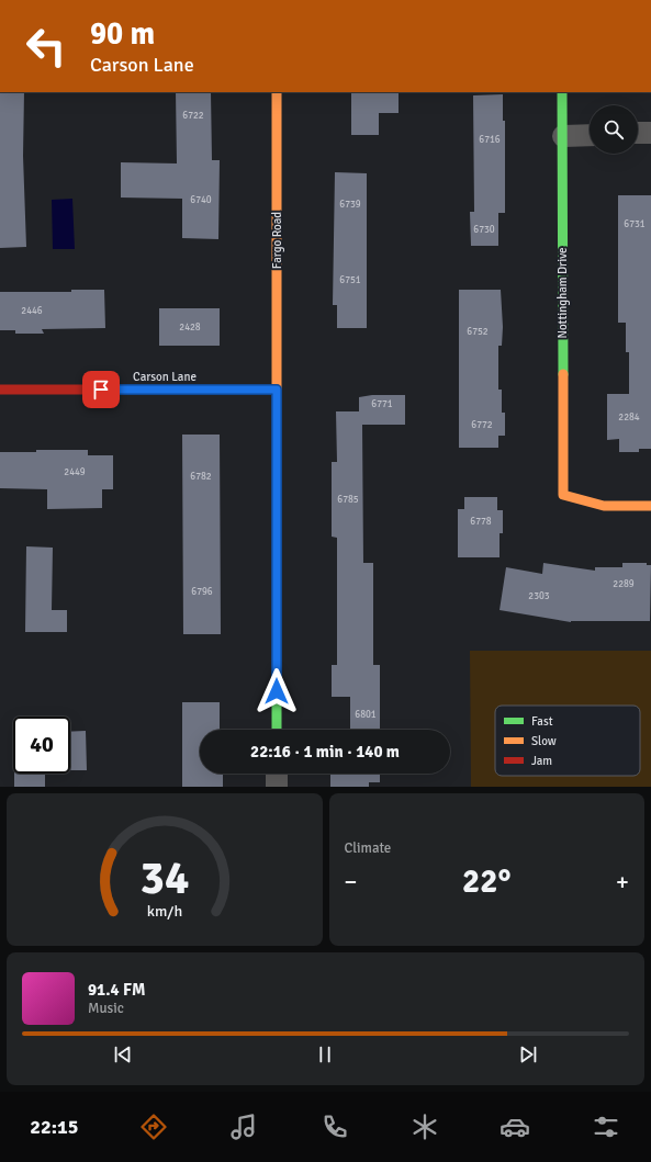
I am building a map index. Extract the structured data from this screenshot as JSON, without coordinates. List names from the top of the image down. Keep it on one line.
{"streets":{"street":["Fargo Road","Nottingham Drive","Carson Lane"]},"crossings":[["Fargo Road","Carson Lane"]],"house_numbers":["6722","6716","6740","6739","6731","6730","6751","2446","2428","6752","6771","2284","6772","2449","6782","6785","6778","2289","6796","2303","6801"],"legend":["Fast","Slow","Jam"],"page":{"turn":["90 m","Carson Lane"],"limit":"40","trip":"22:16 · 1 min · 140 m","tile":"Climate","heat":["−","22°","+"],"song":["91.4 FM","Music"],"tabs":"22:15","gauge":["34","km/h"]}}
